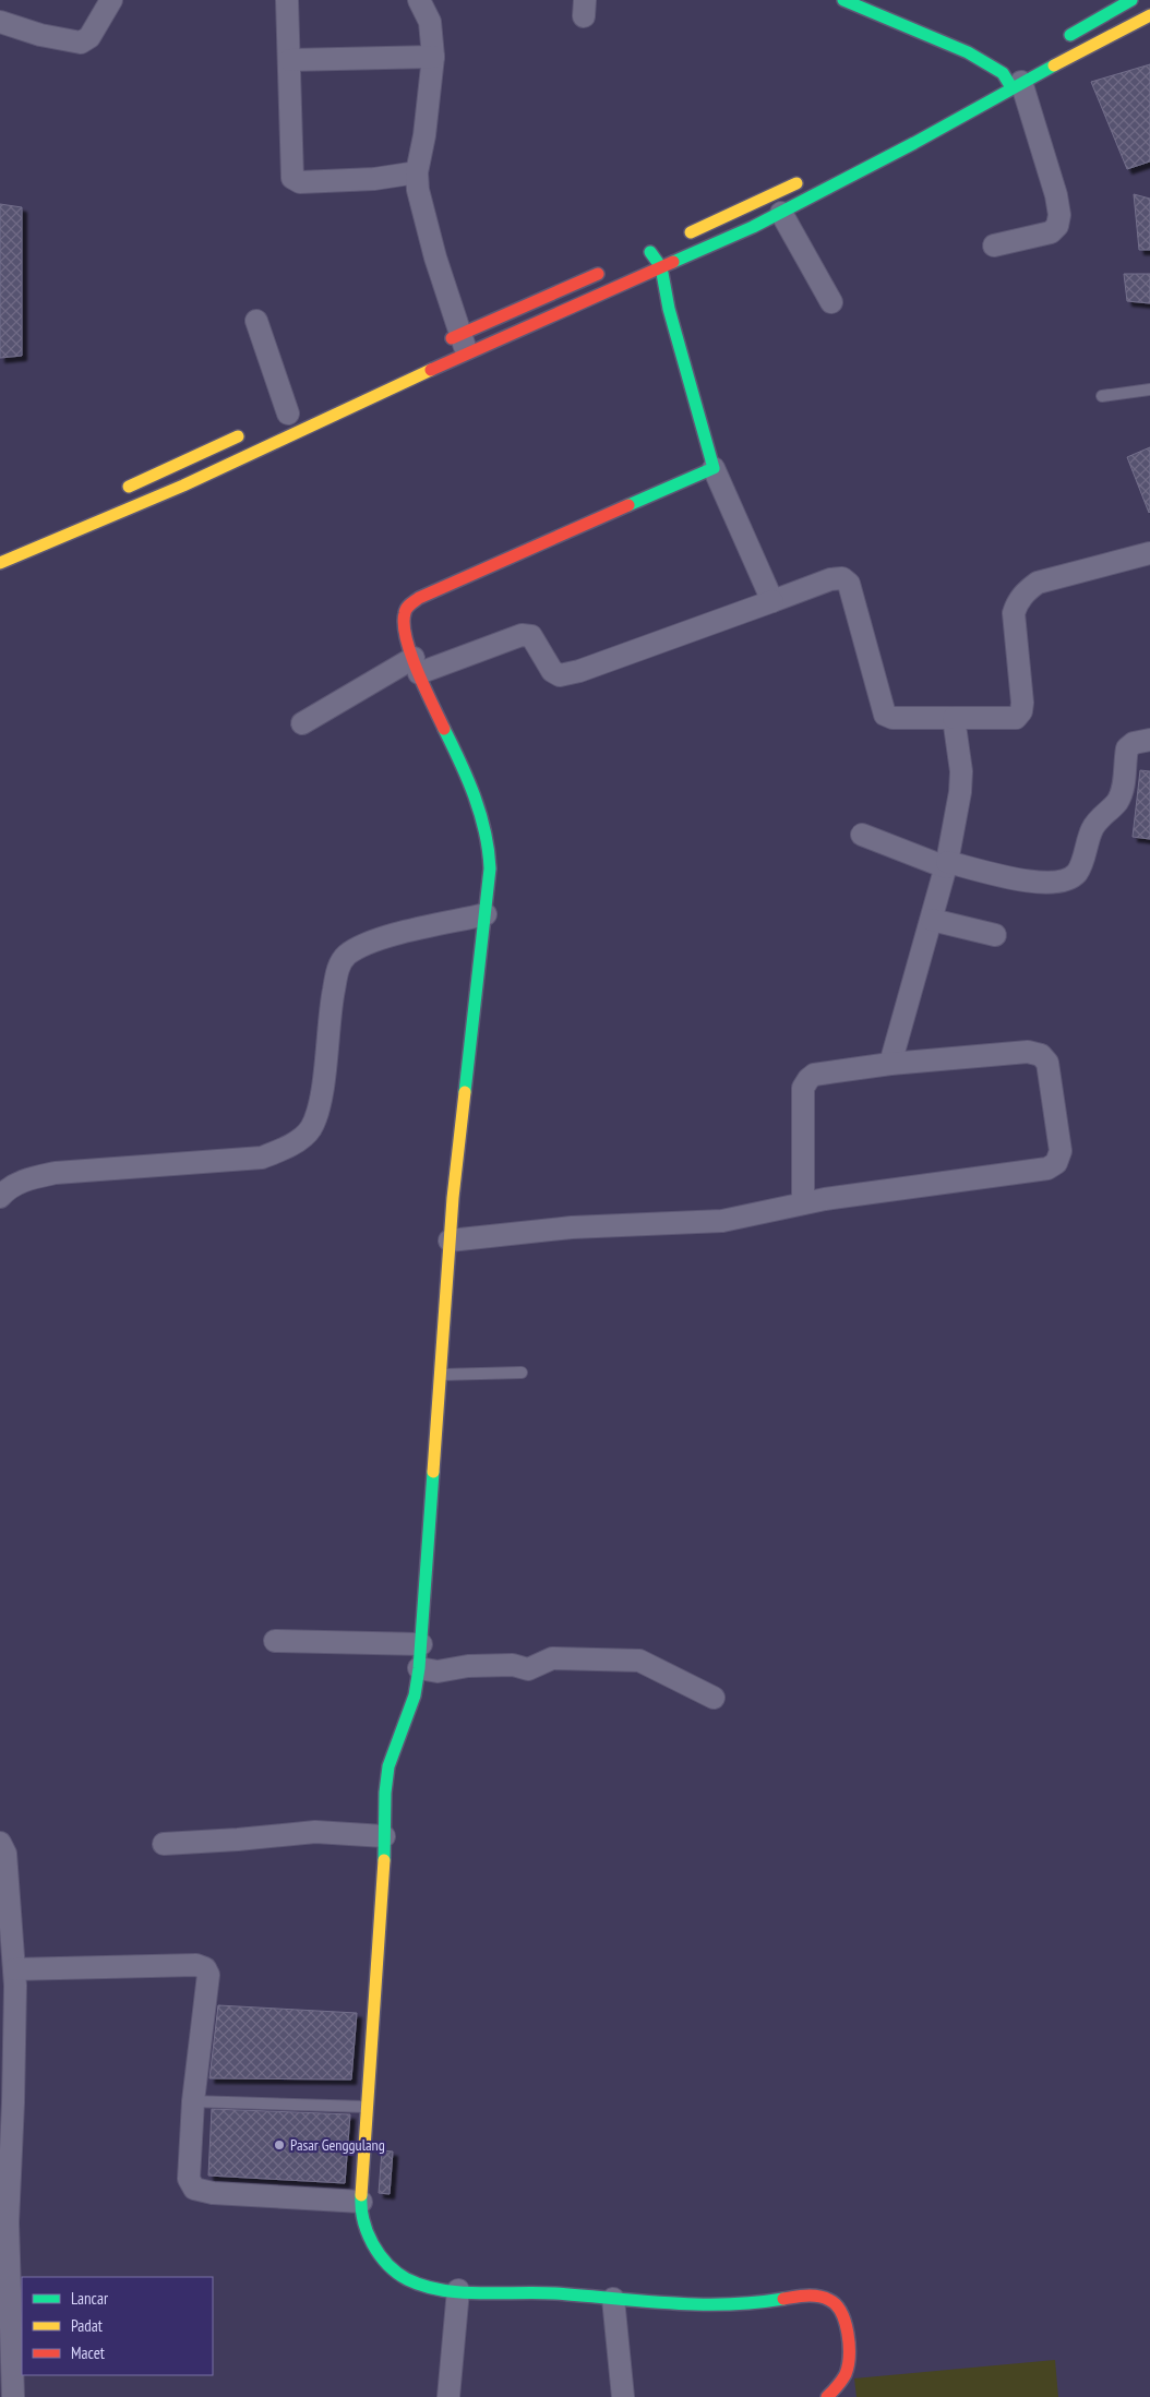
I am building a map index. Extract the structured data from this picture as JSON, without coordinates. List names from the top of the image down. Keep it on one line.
{"places":["Pasar Genggulang"],"legend":["Lancar","Padat","Macet"]}
